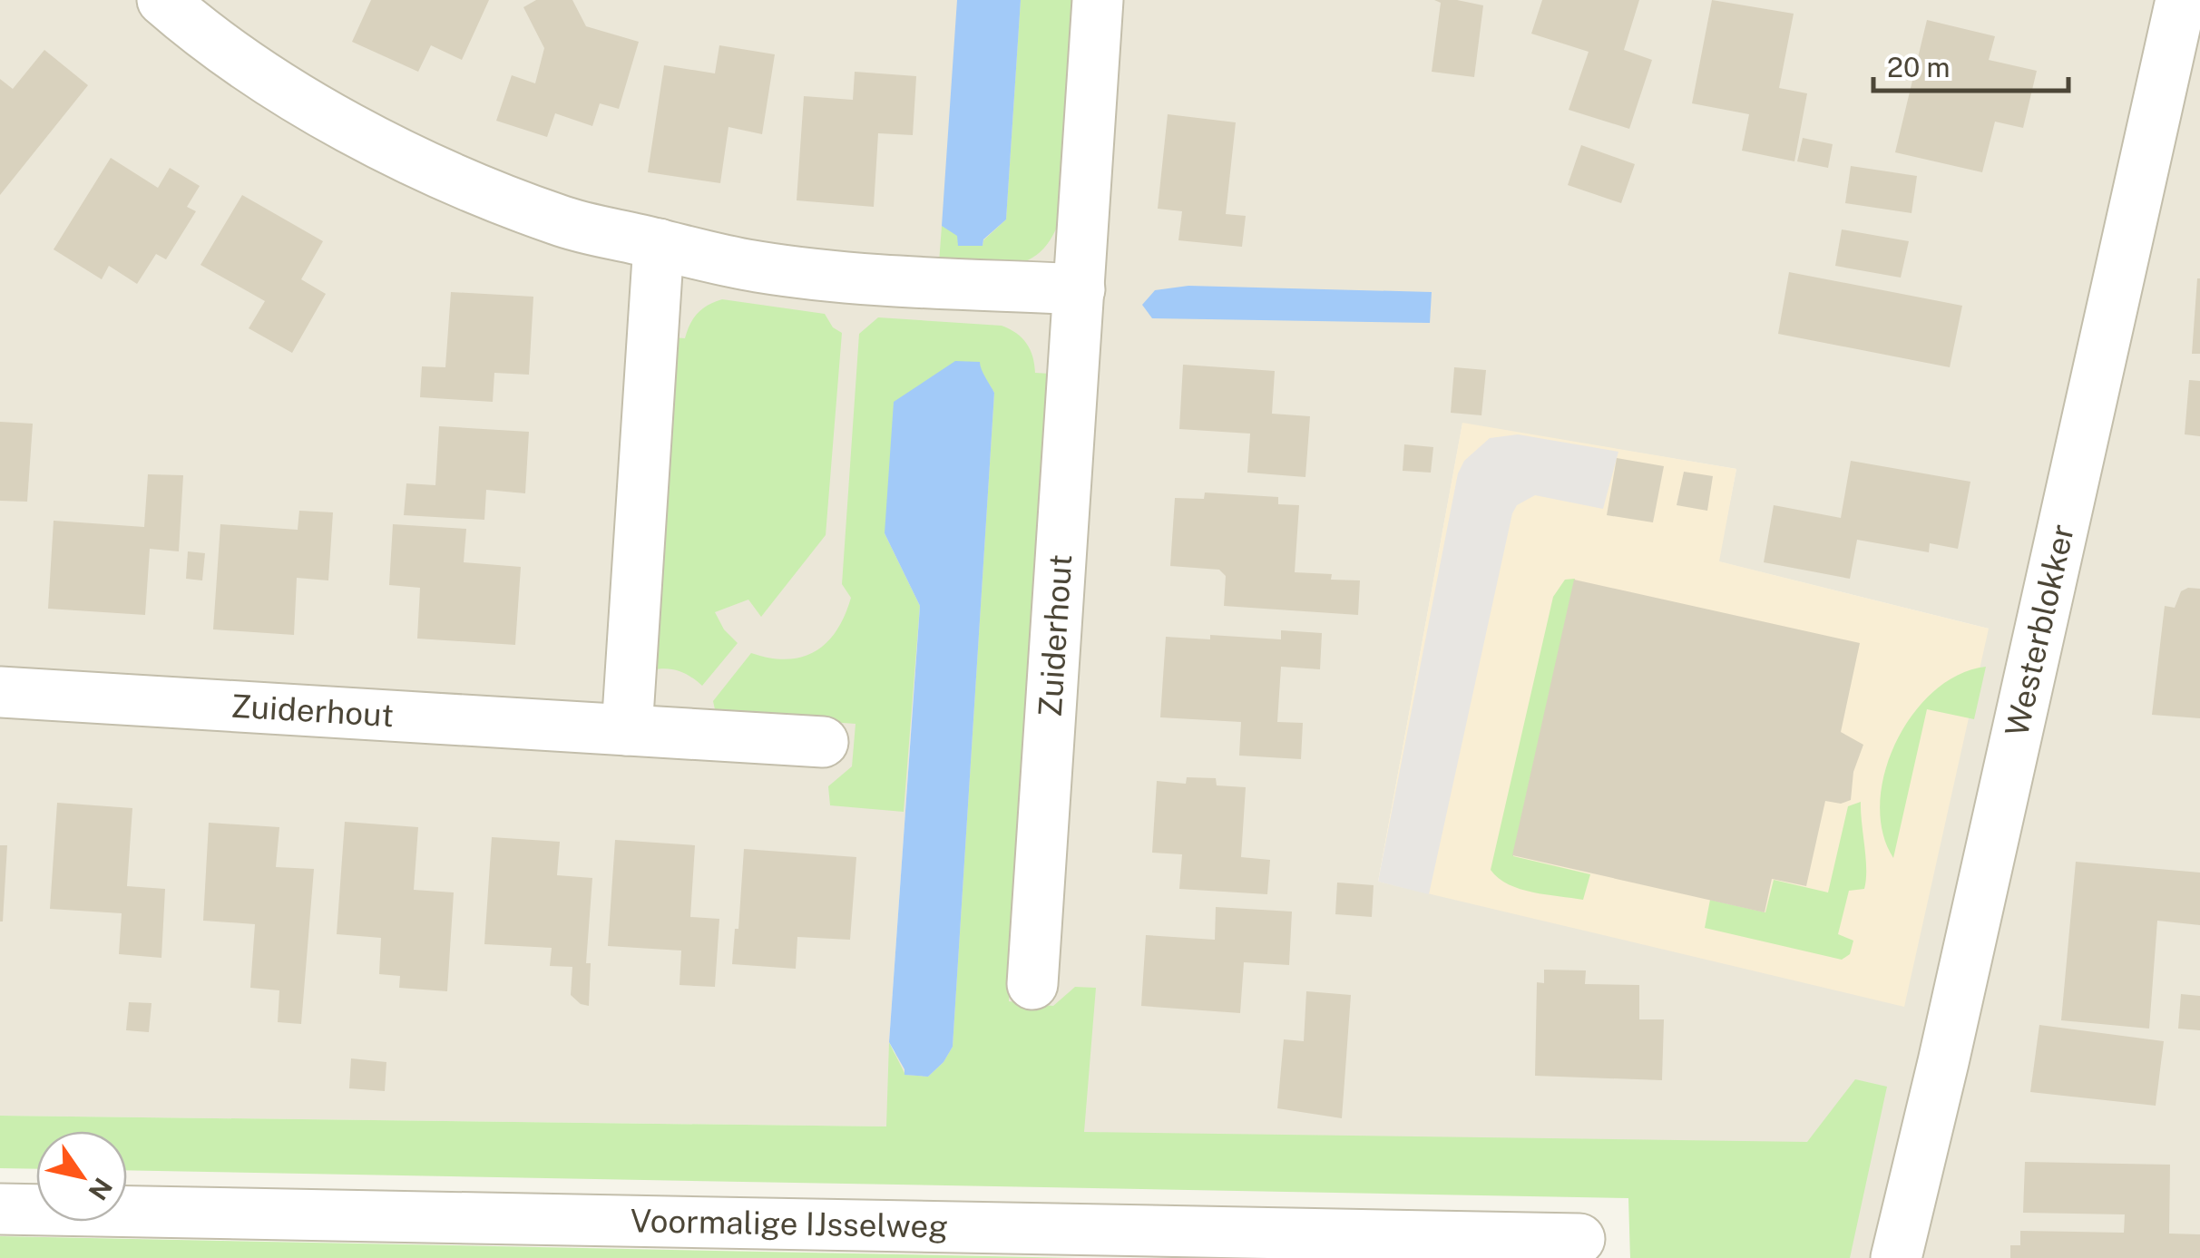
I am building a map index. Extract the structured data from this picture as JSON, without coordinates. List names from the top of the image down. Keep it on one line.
{"streets":{"street":["Westerblokker","Zuiderhout","Voormalige IJsselweg"]},"scale_bar":"20 m","north":"bottom right"}
